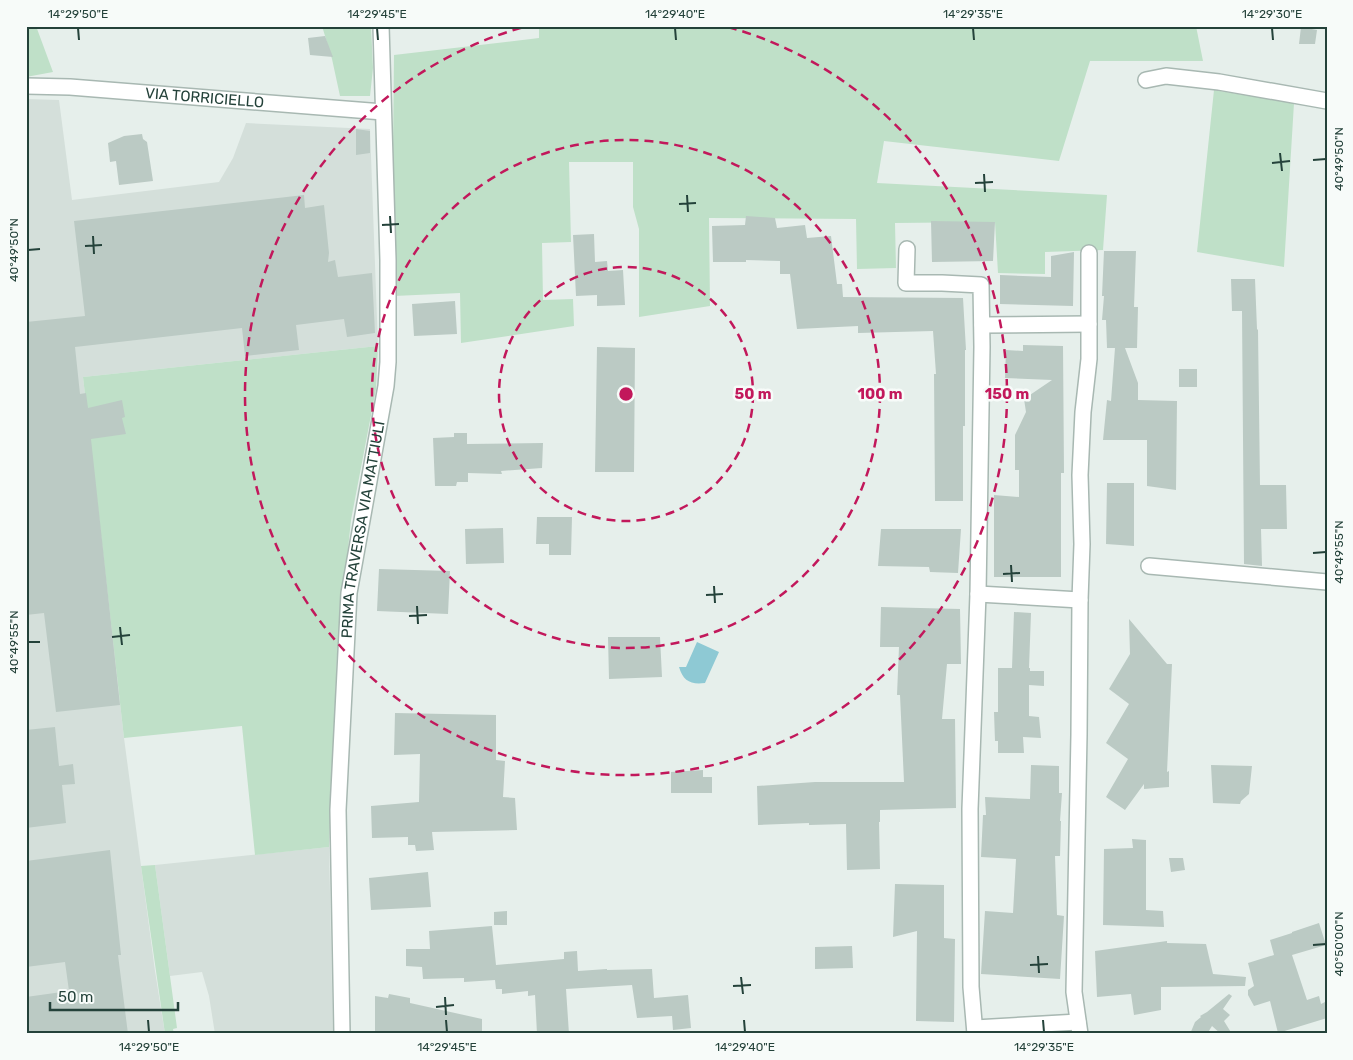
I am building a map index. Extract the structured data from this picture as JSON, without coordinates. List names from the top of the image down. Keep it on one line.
{"streets":{"street":["VIA TORRICIELLO","PRIMA TRAVERSA VIA MATTIULI"]},"crossings":[["VIA TORRICIELLO","PRIMA TRAVERSA VIA MATTIULI"]],"scale_bar":"50 m","coordinates":["14°29'50\"E","14°29'45\"E","14°29'40\"E","14°29'35\"E","14°29'30\"E","40°49'50\"N","40°49'55\"N","40°50'00\"N"],"rings":["50 m","100 m","150 m"]}
